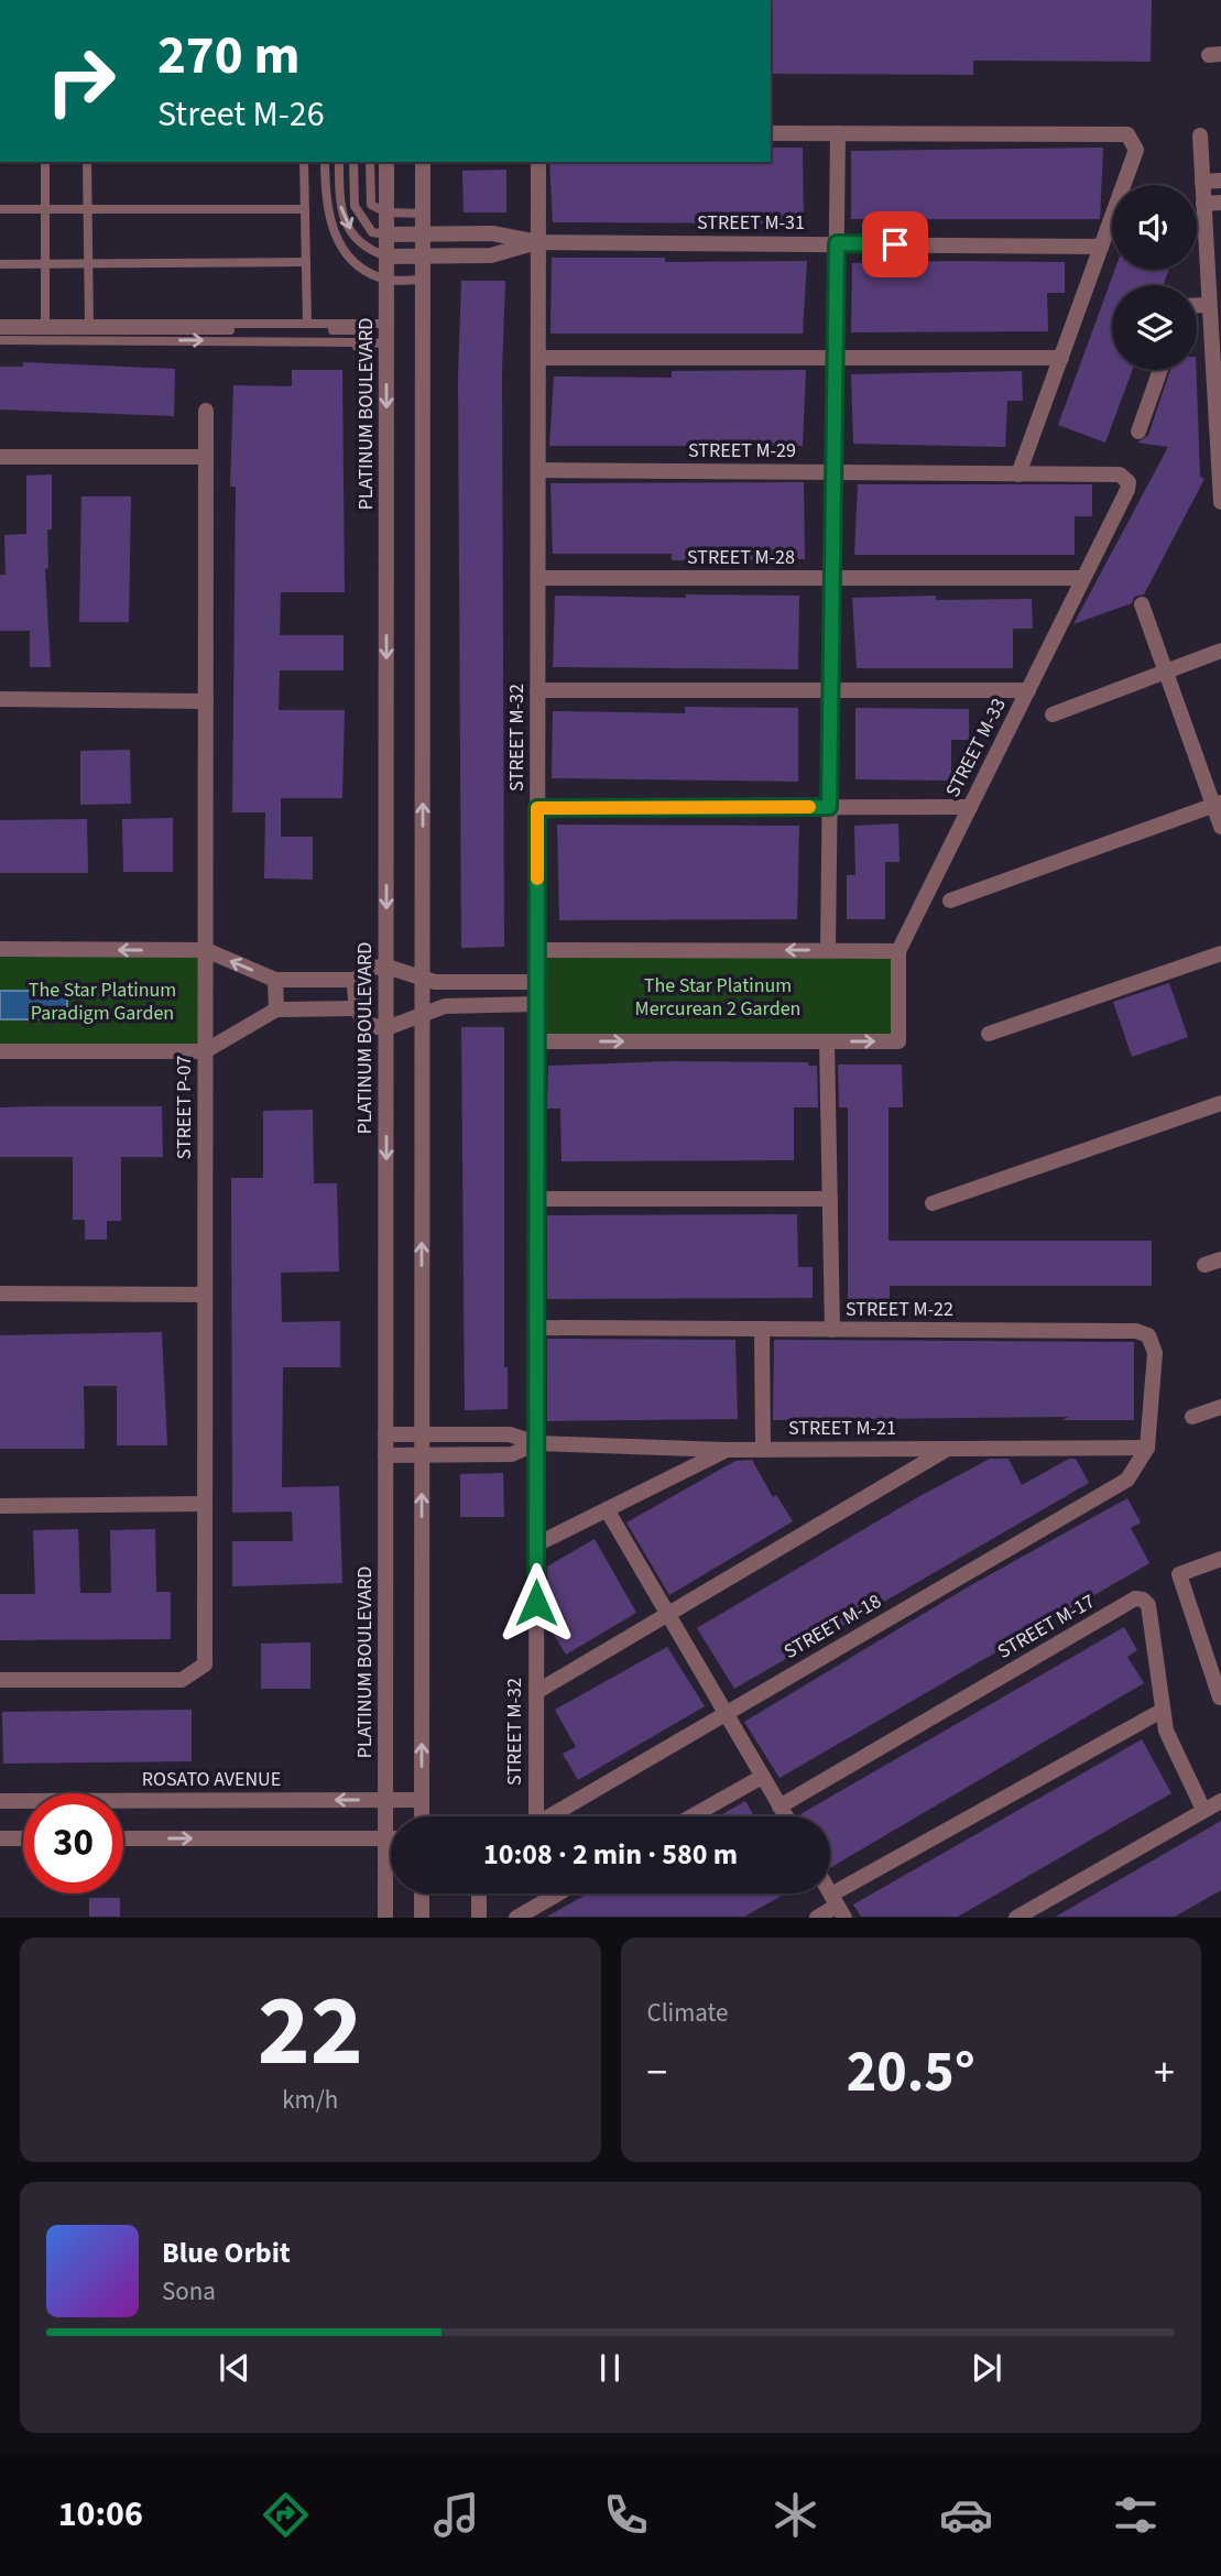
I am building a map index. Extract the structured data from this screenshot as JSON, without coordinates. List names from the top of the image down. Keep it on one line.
{"streets":{"street":["STREET M-31","PLATINUM BOULEVARD","STREET M-29","STREET M-28","STREET M-32","STREET M-33","STREET P-07","STREET M-22","STREET M-21","STREET M-18","STREET M-17","ROSATO AVENUE"]},"crossings":[["STREET M-31","STREET M-32"],["PLATINUM BOULEVARD","ROSATO AVENUE"],["STREET M-29","STREET M-32"],["STREET M-29","STREET M-33"],["STREET M-28","STREET M-32"],["STREET M-28","STREET M-33"],["STREET M-32","STREET M-22"],["STREET M-32","STREET M-21"],["STREET M-22","STREET M-21"],["STREET M-22","STREET M-18"],["STREET M-21","STREET M-18"]],"parks":["The Star Platinum Mercurean 2 Garden","The Star Platinum Paradigm Garden"],"page":{"turn":["270 m","Street M-26"],"limit":"30","trip":"10:08 · 2 min · 580 m","tile":[["22","km/h"],"Climate"],"heat":["−","20.5°","+"],"song":["Blue Orbit","Sona"],"tabs":"10:06"}}
